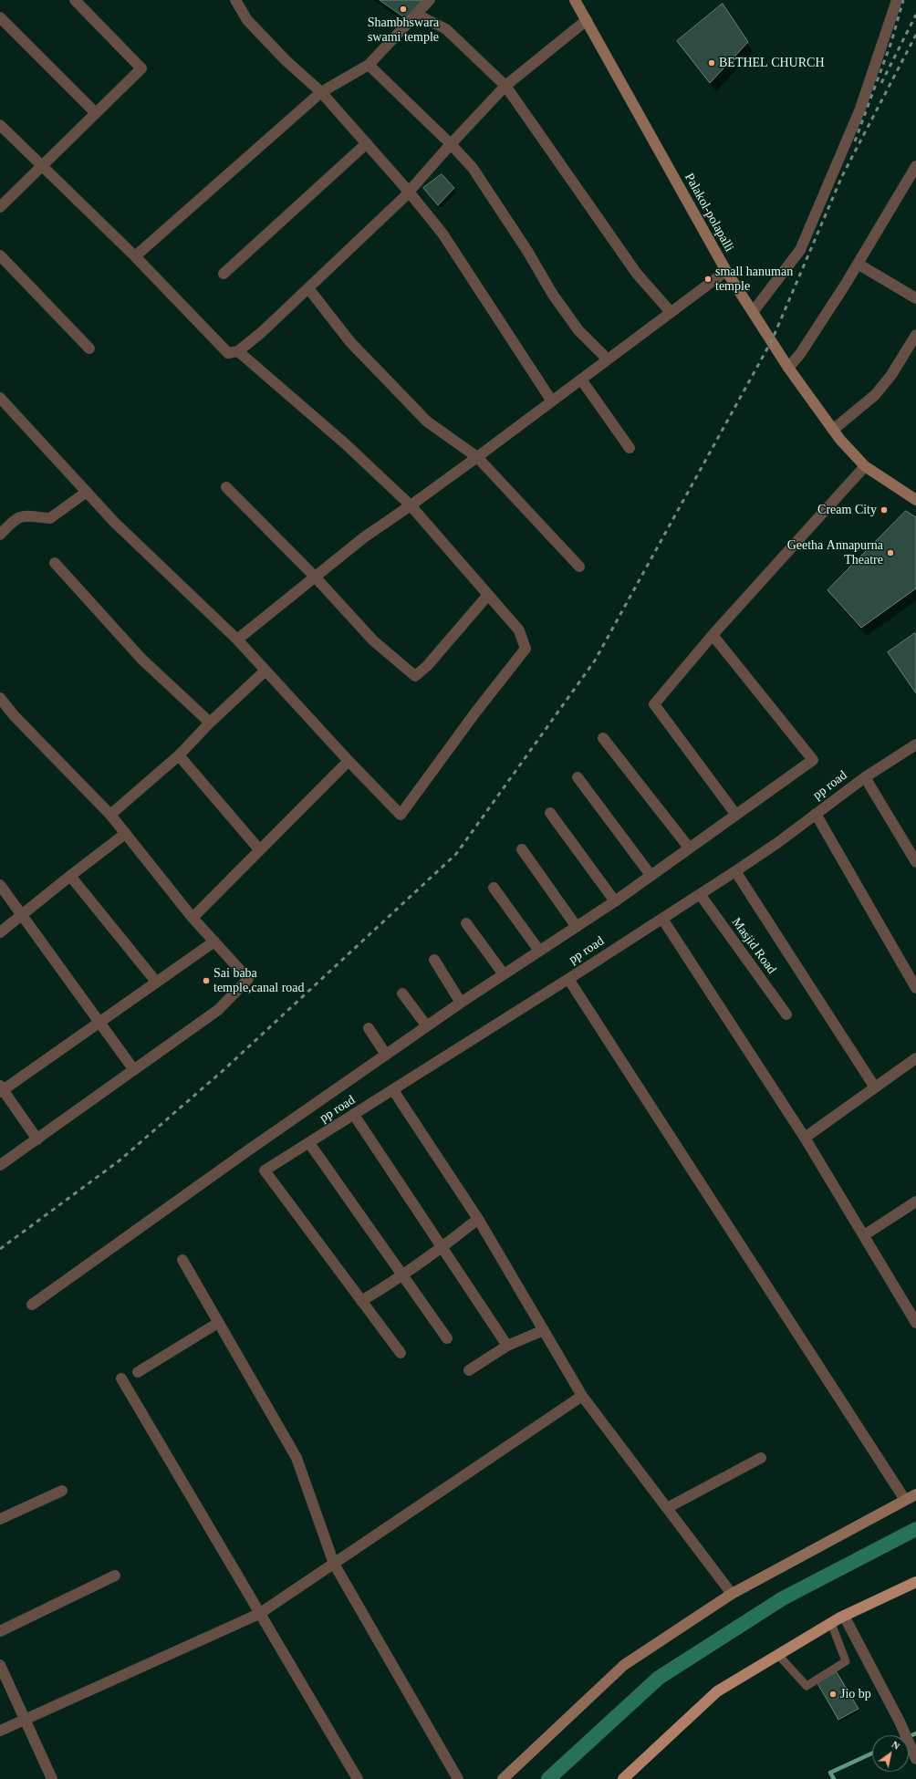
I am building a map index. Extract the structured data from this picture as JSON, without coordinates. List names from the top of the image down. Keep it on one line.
{"streets":{"street":["Palakol-polapalli","pp road","Masjid Road"]},"crossings":[["pp road","Masjid Road"]],"places":["Shambhswara swami temple","BETHEL CHURCH","small hanuman temple","Cream City","Geetha Annapurna Theatre","Sai baba temple,canal road","Jio bp"],"north":"top right"}
